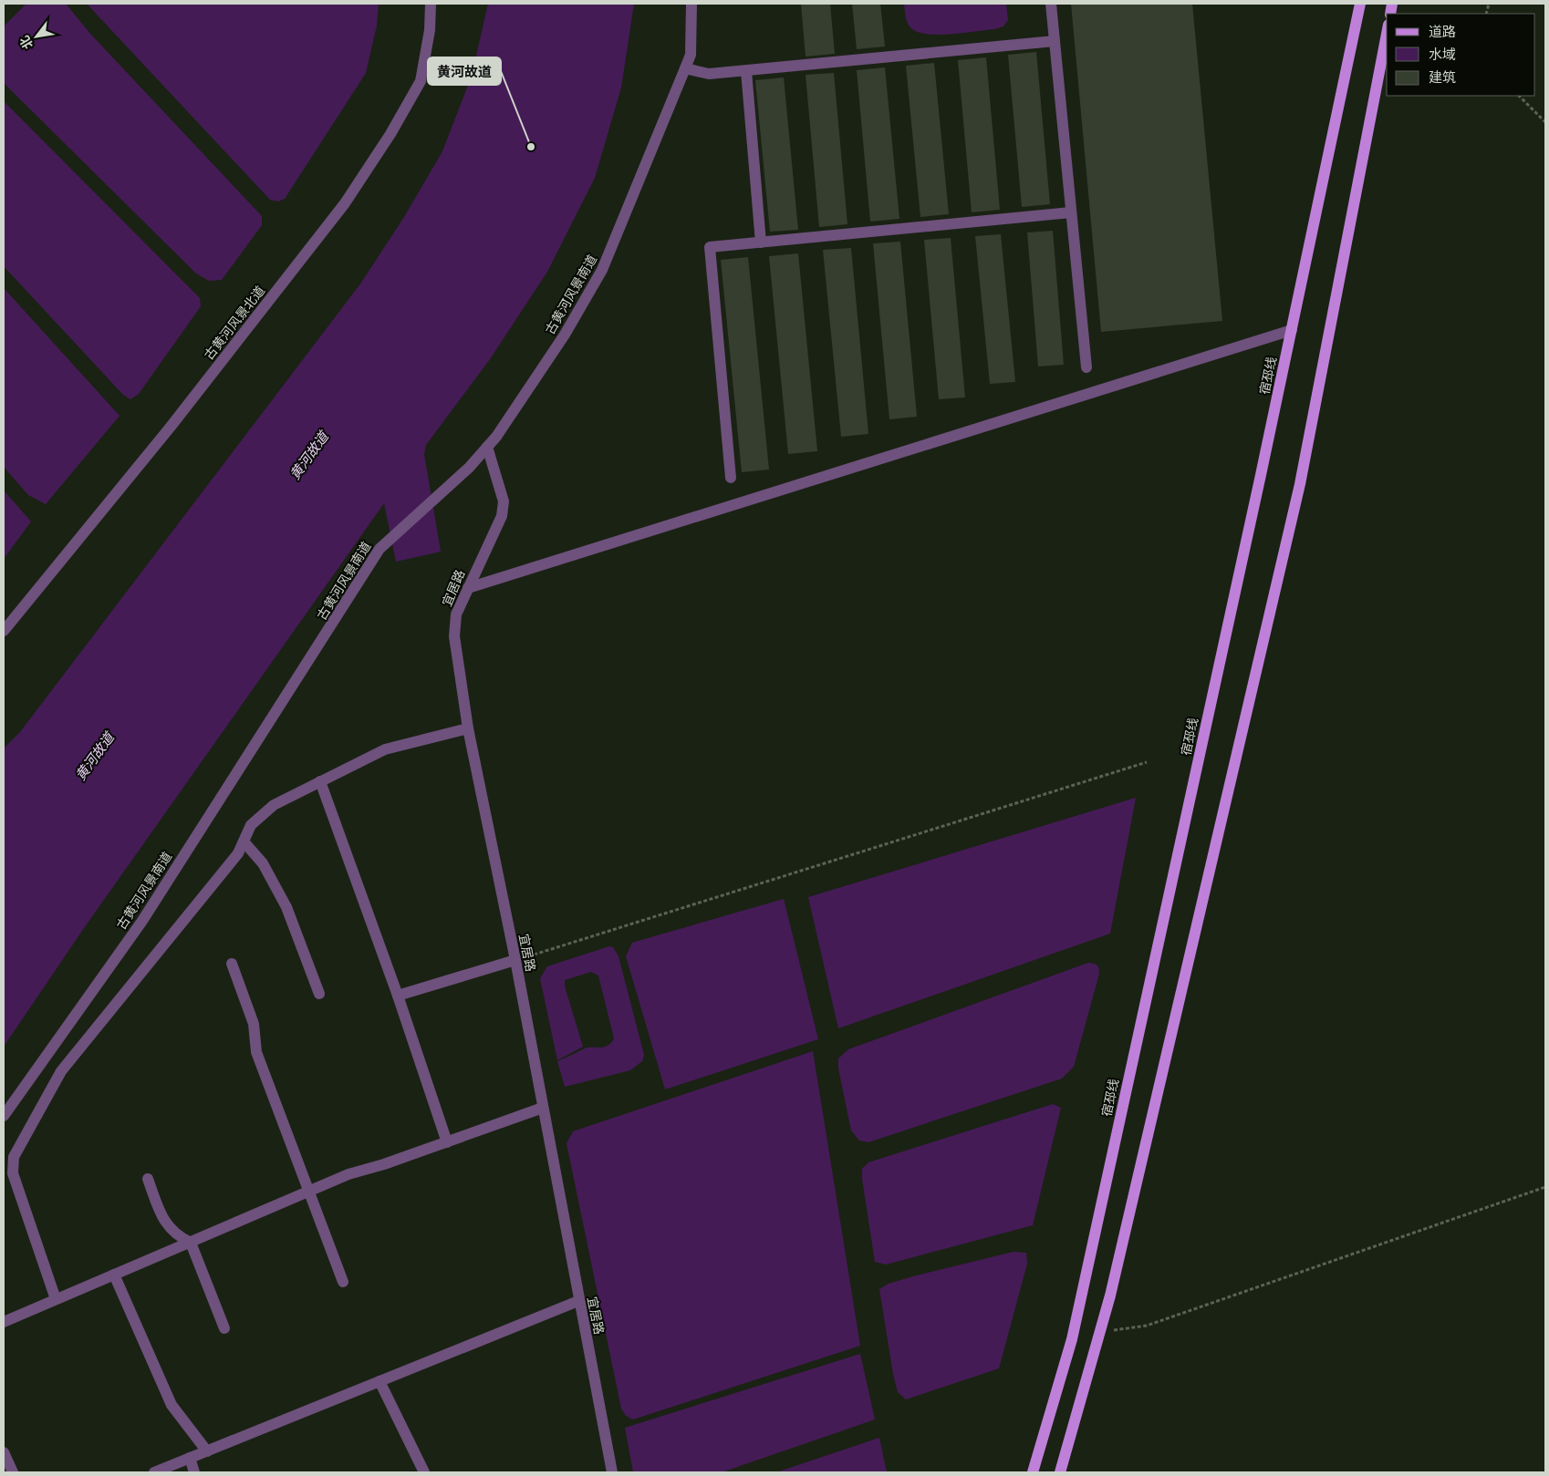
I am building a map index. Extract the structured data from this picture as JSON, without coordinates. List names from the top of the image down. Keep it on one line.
{"streets":{"main road":["宿邳线"],"street":["古黄河风景南道","古黄河风景北道","宜居路"]},"crossings":[["古黄河风景南道","宜居路"]],"water":["黄河故道"],"places":["黄河故道"],"legend":["道路","水域","建筑"],"north":"bottom left"}
